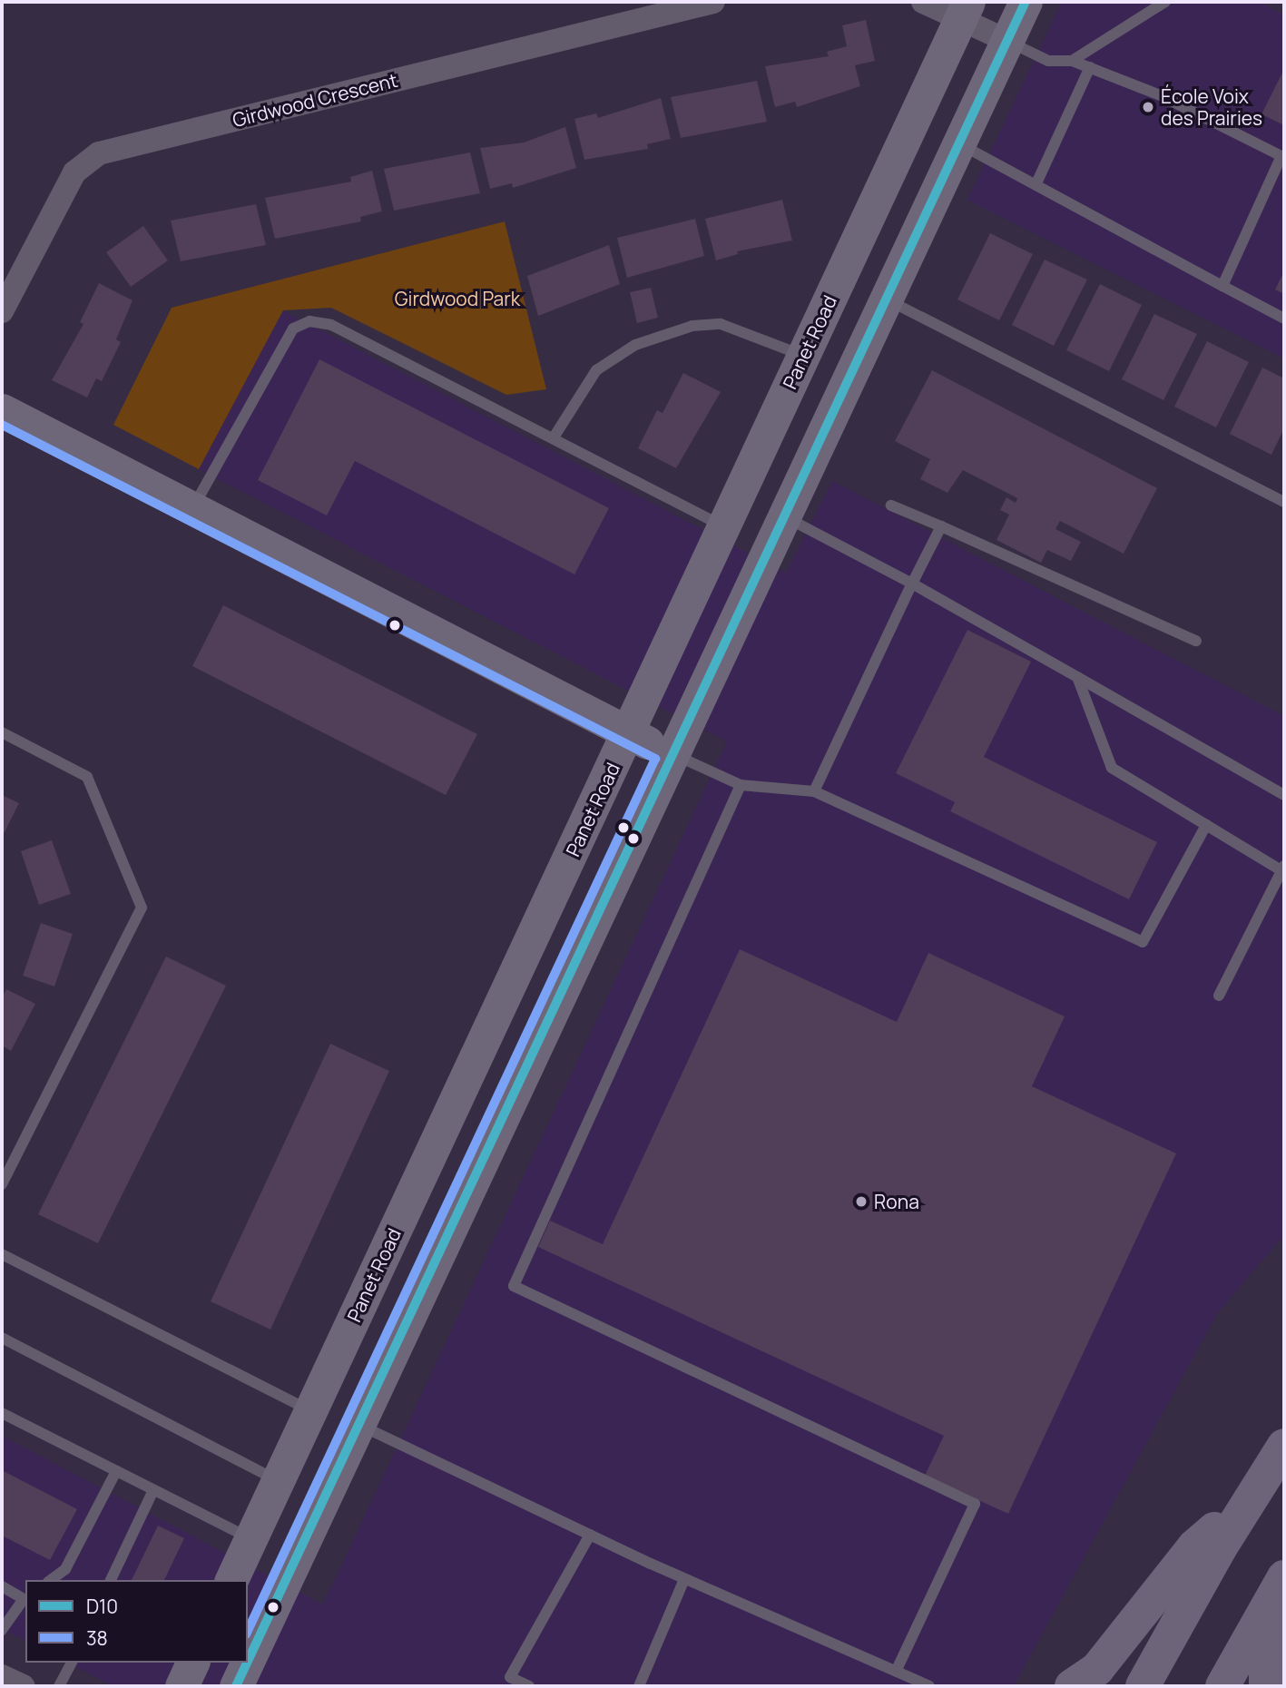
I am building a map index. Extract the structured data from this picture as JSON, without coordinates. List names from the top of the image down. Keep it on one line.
{"streets":{"street":["Girdwood Crescent","Panet Road"]},"parks":["Girdwood Park"],"places":["École Voix des Prairies","Rona"],"lines":["transit line D10","transit line 38"],"legend":["D10","38"]}
